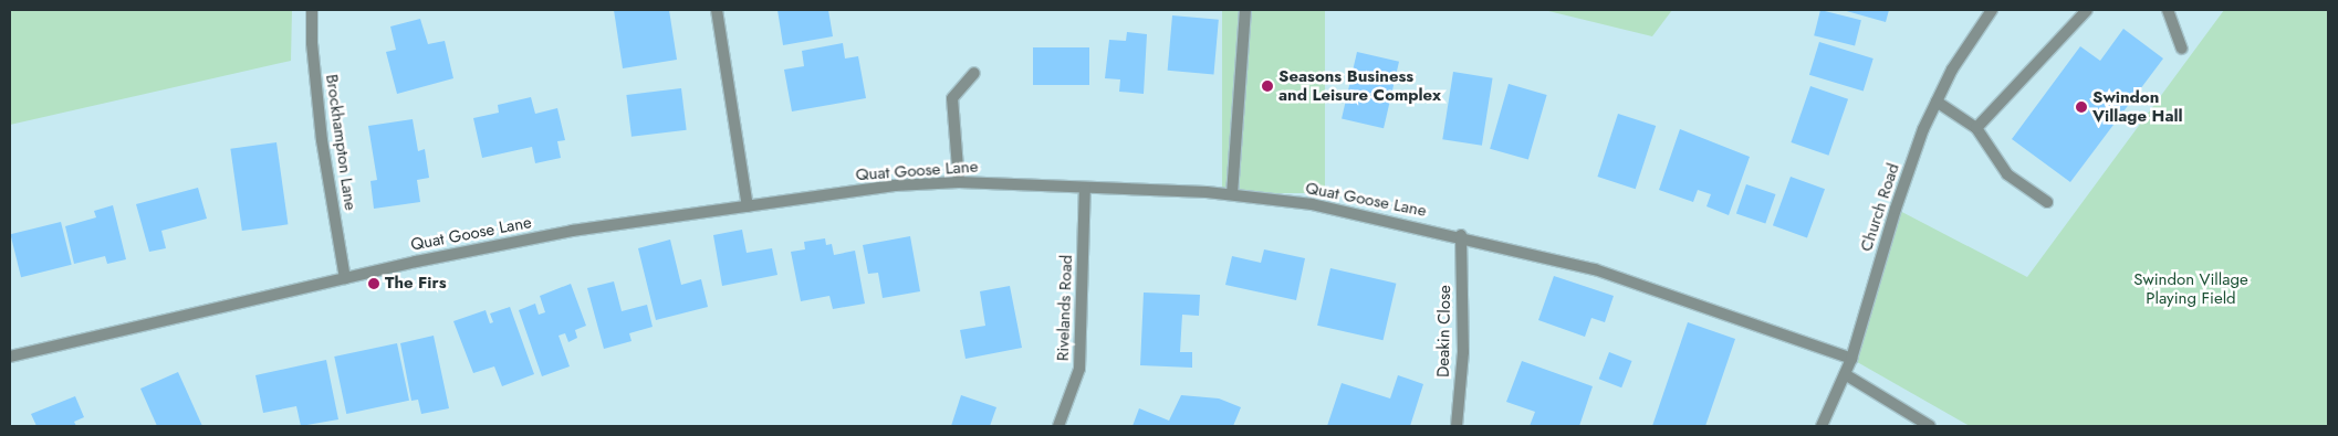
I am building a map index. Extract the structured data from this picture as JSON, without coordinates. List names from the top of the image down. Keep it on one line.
{"streets":{"street":["Brockhampton Lane","Quat Goose Lane","Church Road","Rivelands Road","Deakin Close"]},"crossings":[["Brockhampton Lane","Quat Goose Lane"],["Quat Goose Lane","Church Road"],["Quat Goose Lane","Rivelands Road"],["Quat Goose Lane","Deakin Close"]],"parks":["Swindon Village Playing Field"],"places":["Seasons Business and Leisure Complex","Swindon Village Hall","The Firs"]}
